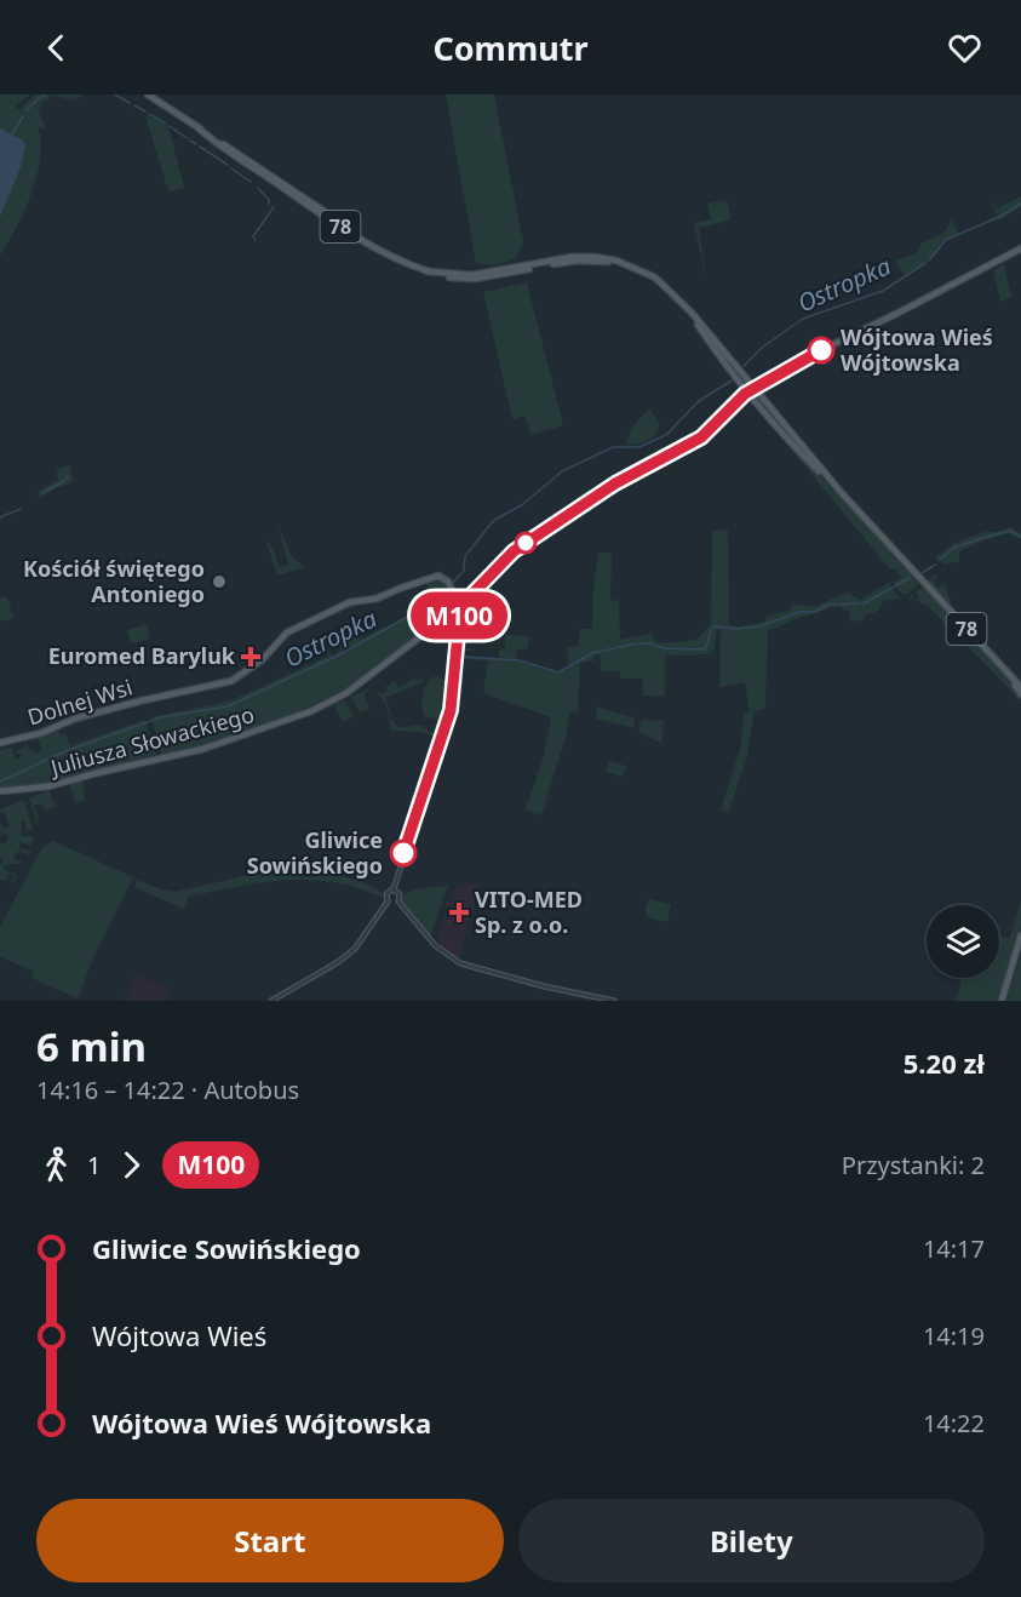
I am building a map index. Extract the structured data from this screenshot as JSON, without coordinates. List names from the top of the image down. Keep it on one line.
{"streets":{"main road":["78","Dolnej Wsi","Juliusza Słowackiego"]},"crossings":[["Dolnej Wsi","Juliusza Słowackiego"]],"water":["Ostropka"],"places":{"other":["Wójtowa Wieś Wójtowska","Kościół świętego Antoniego","Gliwice Sowińskiego"],"health":["Euromed Baryluk","VITO-MED Sp. z o.o."]},"lines":["bus line M100"],"page":{"header":"Commutr","on_map":"M100","heading":["6 min","14:16 – 14:22 · Autobus","5.20 zł"],"legs":["1","M100","Przystanki: 2"],"list":[{"name":"Gliwice Sowińskiego","value":"14:17"},{"name":"Wójtowa Wieś","value":"14:19"},{"name":"Wójtowa Wieś Wójtowska","value":"14:22"}],"buttons":["Start","Bilety"]}}
